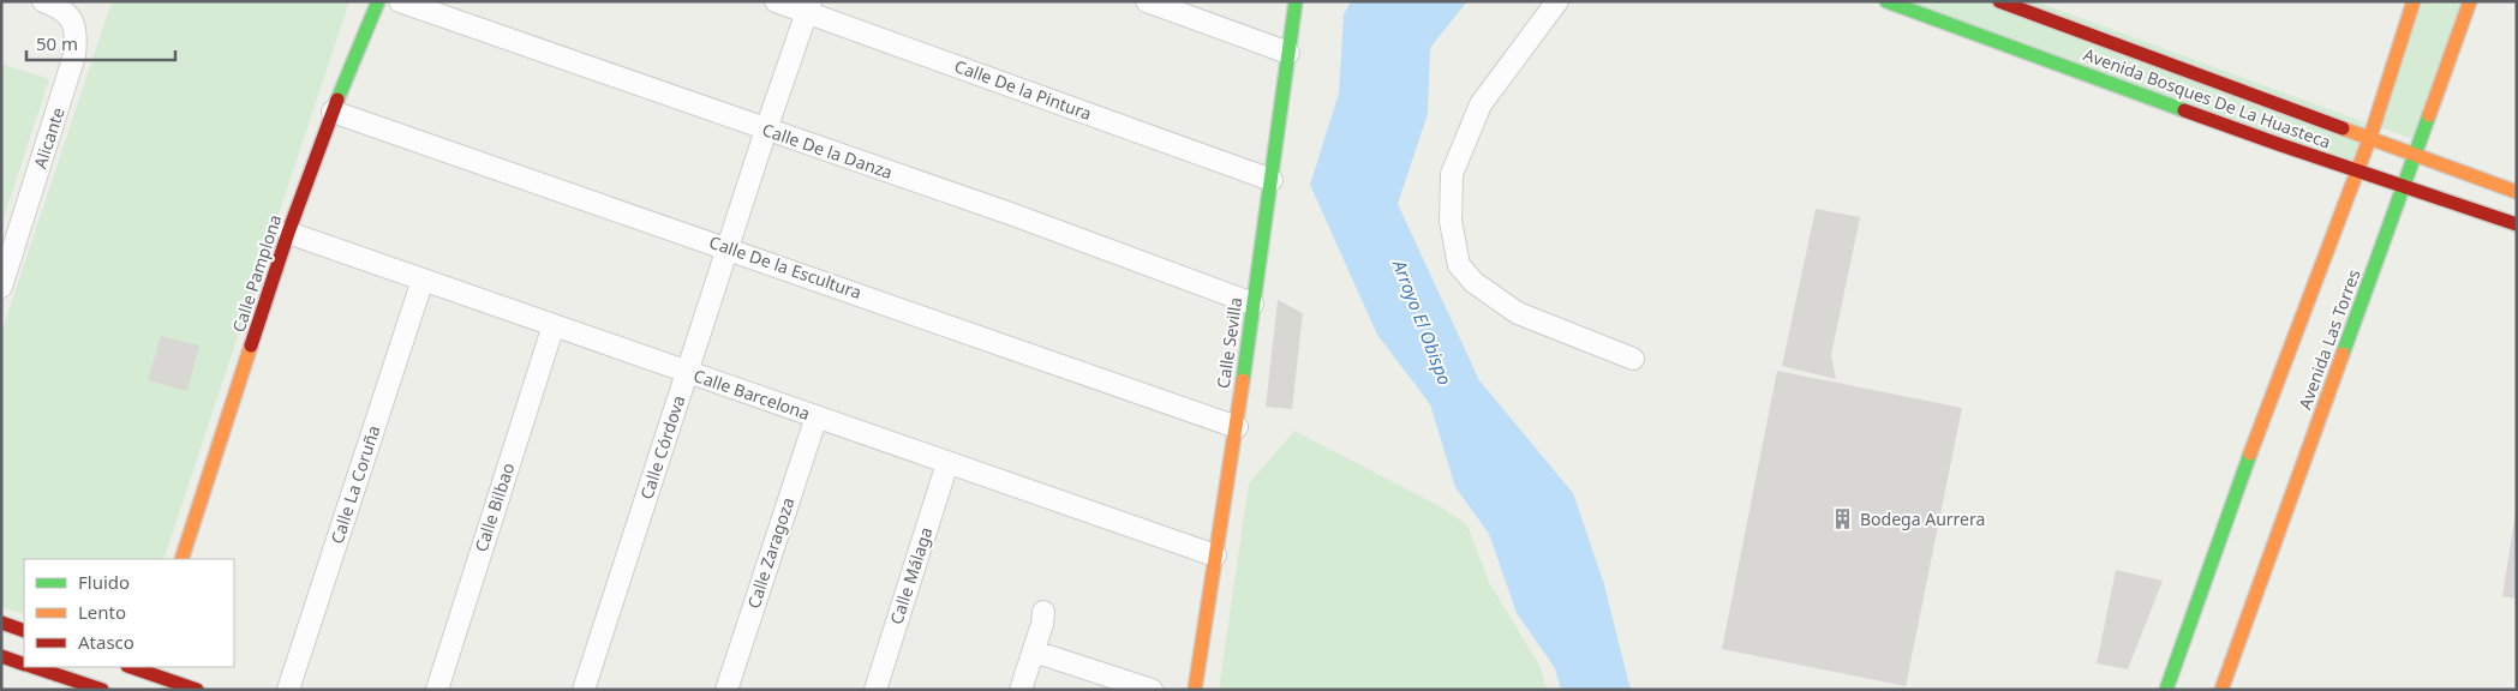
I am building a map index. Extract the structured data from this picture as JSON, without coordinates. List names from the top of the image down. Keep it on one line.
{"streets":{"street":["Calle De la Pintura","Avenida Bosques De La Huasteca","Alicante","Calle De la Danza","Calle De la Escultura","Calle Pamplona","Avenida Las Torres","Calle Sevilla","Calle Barcelona","Calle Córdova","Calle La Coruña","Calle Bilbao","Calle Zaragoza","Calle Málaga"]},"crossings":[["Calle De la Pintura","Calle Sevilla"],["Calle De la Pintura","Calle Córdova"],["Avenida Bosques De La Huasteca","Avenida Las Torres"],["Calle De la Danza","Calle Sevilla"],["Calle De la Danza","Calle Córdova"],["Calle De la Escultura","Calle Pamplona"],["Calle De la Escultura","Calle Sevilla"],["Calle De la Escultura","Calle Córdova"],["Calle Pamplona","Calle Barcelona"],["Calle Sevilla","Calle Barcelona"],["Calle Barcelona","Calle Córdova"],["Calle Barcelona","Calle La Coruña"],["Calle Barcelona","Calle Bilbao"],["Calle Barcelona","Calle Zaragoza"],["Calle Barcelona","Calle Málaga"]],"water":["Arroyo El Obispo"],"places":{"building":["Bodega Aurrera"]},"legend":["Fluido","Lento","Atasco"],"scale_bar":"50 m"}
